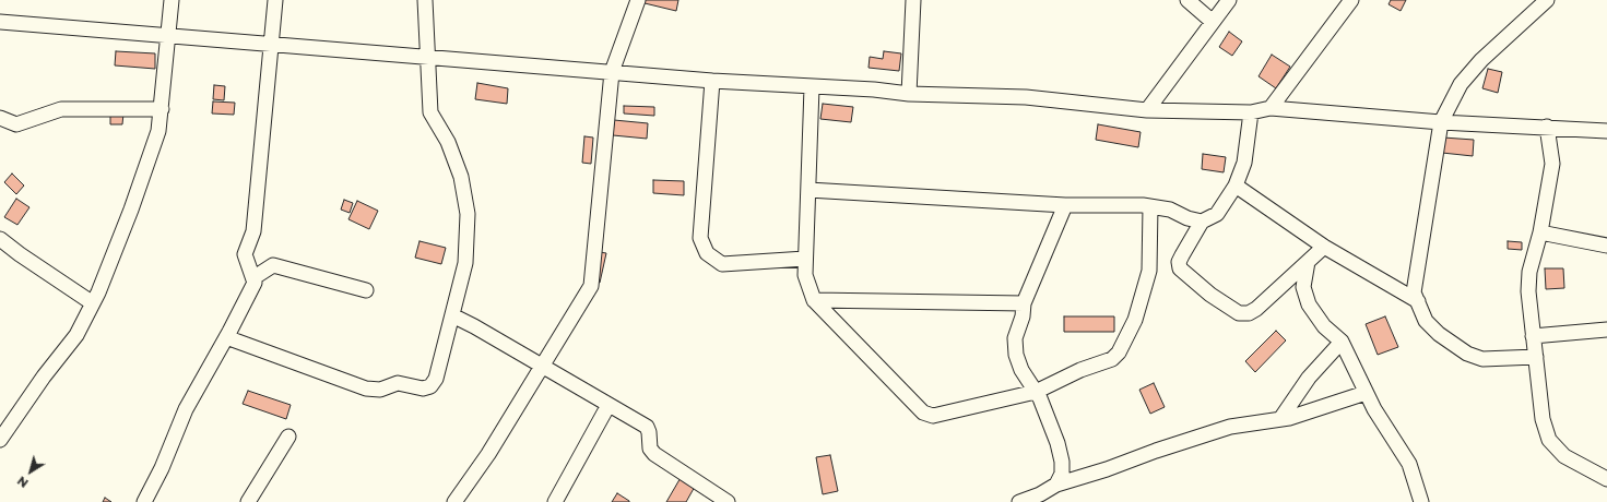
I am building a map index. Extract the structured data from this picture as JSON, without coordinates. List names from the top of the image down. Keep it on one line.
{"north":"bottom left"}
